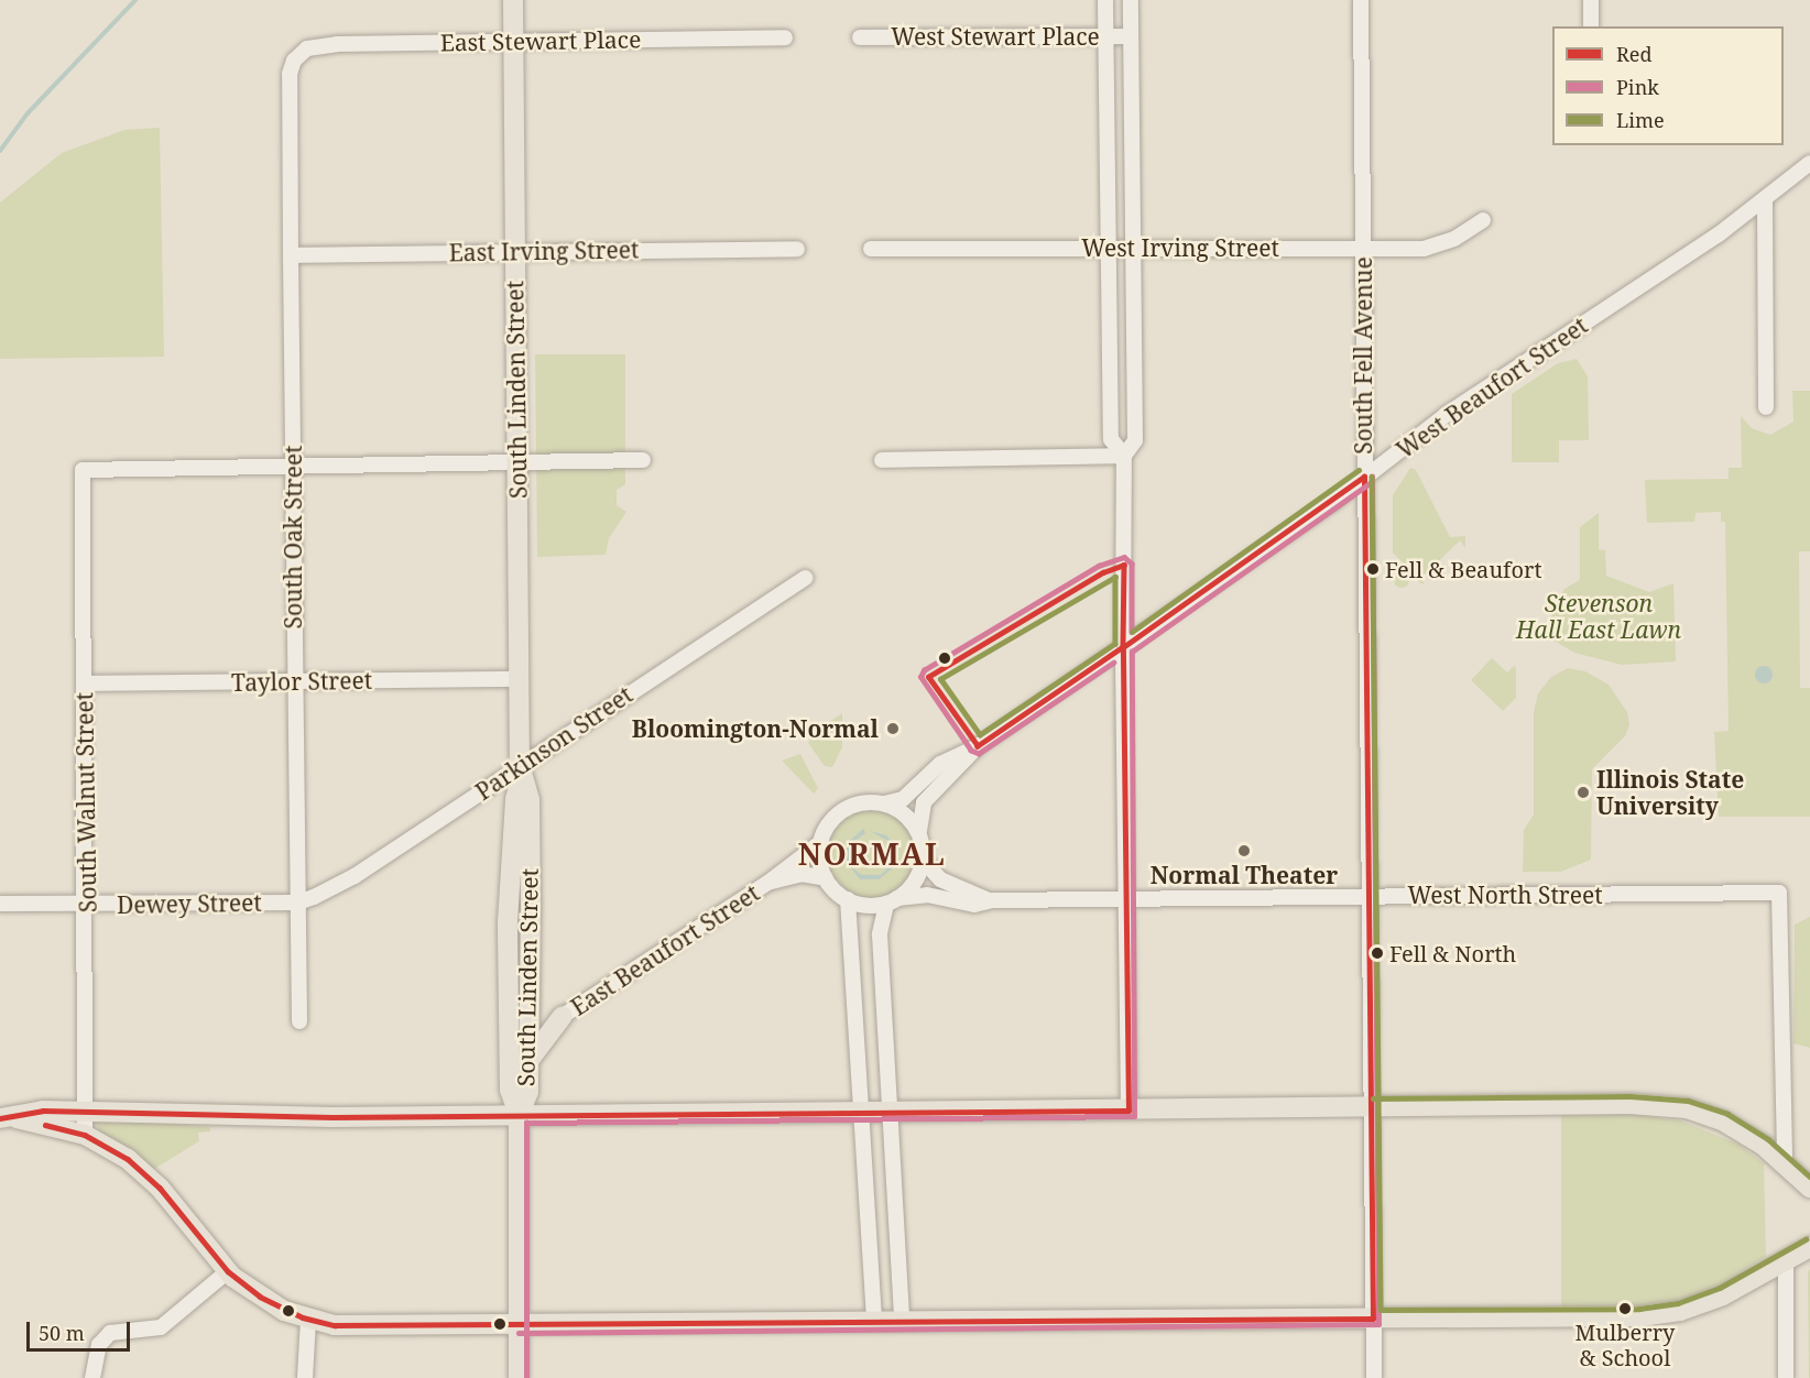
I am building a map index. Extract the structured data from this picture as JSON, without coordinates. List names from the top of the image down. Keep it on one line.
{"streets":{"main road":["South Linden Street"],"street":["West Stewart Place","East Stewart Place","West Irving Street","East Irving Street","South Fell Avenue","West Beaufort Street","South Oak Street","Taylor Street","Parkinson Street","South Walnut Street","West North Street","Dewey Street","East Beaufort Street"]},"crossings":[["East Stewart Place","South Linden Street"],["East Stewart Place","South Oak Street"],["West Irving Street","South Fell Avenue"],["East Irving Street","South Linden Street"],["East Irving Street","South Oak Street"],["South Fell Avenue","West Beaufort Street"],["South Fell Avenue","West North Street"],["West Beaufort Street","West North Street"],["West Beaufort Street","East Beaufort Street"],["South Linden Street","Taylor Street"],["South Linden Street","Parkinson Street"],["South Oak Street","Taylor Street"],["South Oak Street","Parkinson Street"],["South Oak Street","South Walnut Street"],["South Oak Street","Dewey Street"],["Taylor Street","South Walnut Street"],["Parkinson Street","Dewey Street"],["South Walnut Street","Dewey Street"],["West North Street","East Beaufort Street"]],"districts":["NORMAL"],"parks":["Stevenson Hall East Lawn"],"places":["Fell & Beaufort","Bloomington-Normal","Illinois State University","Normal Theater","Fell & North","Mulberry & School"],"lines":["transit line Lime","transit line Red","transit line Pink"],"legend":["Red","Pink","Lime"],"scale_bar":"50 m"}
